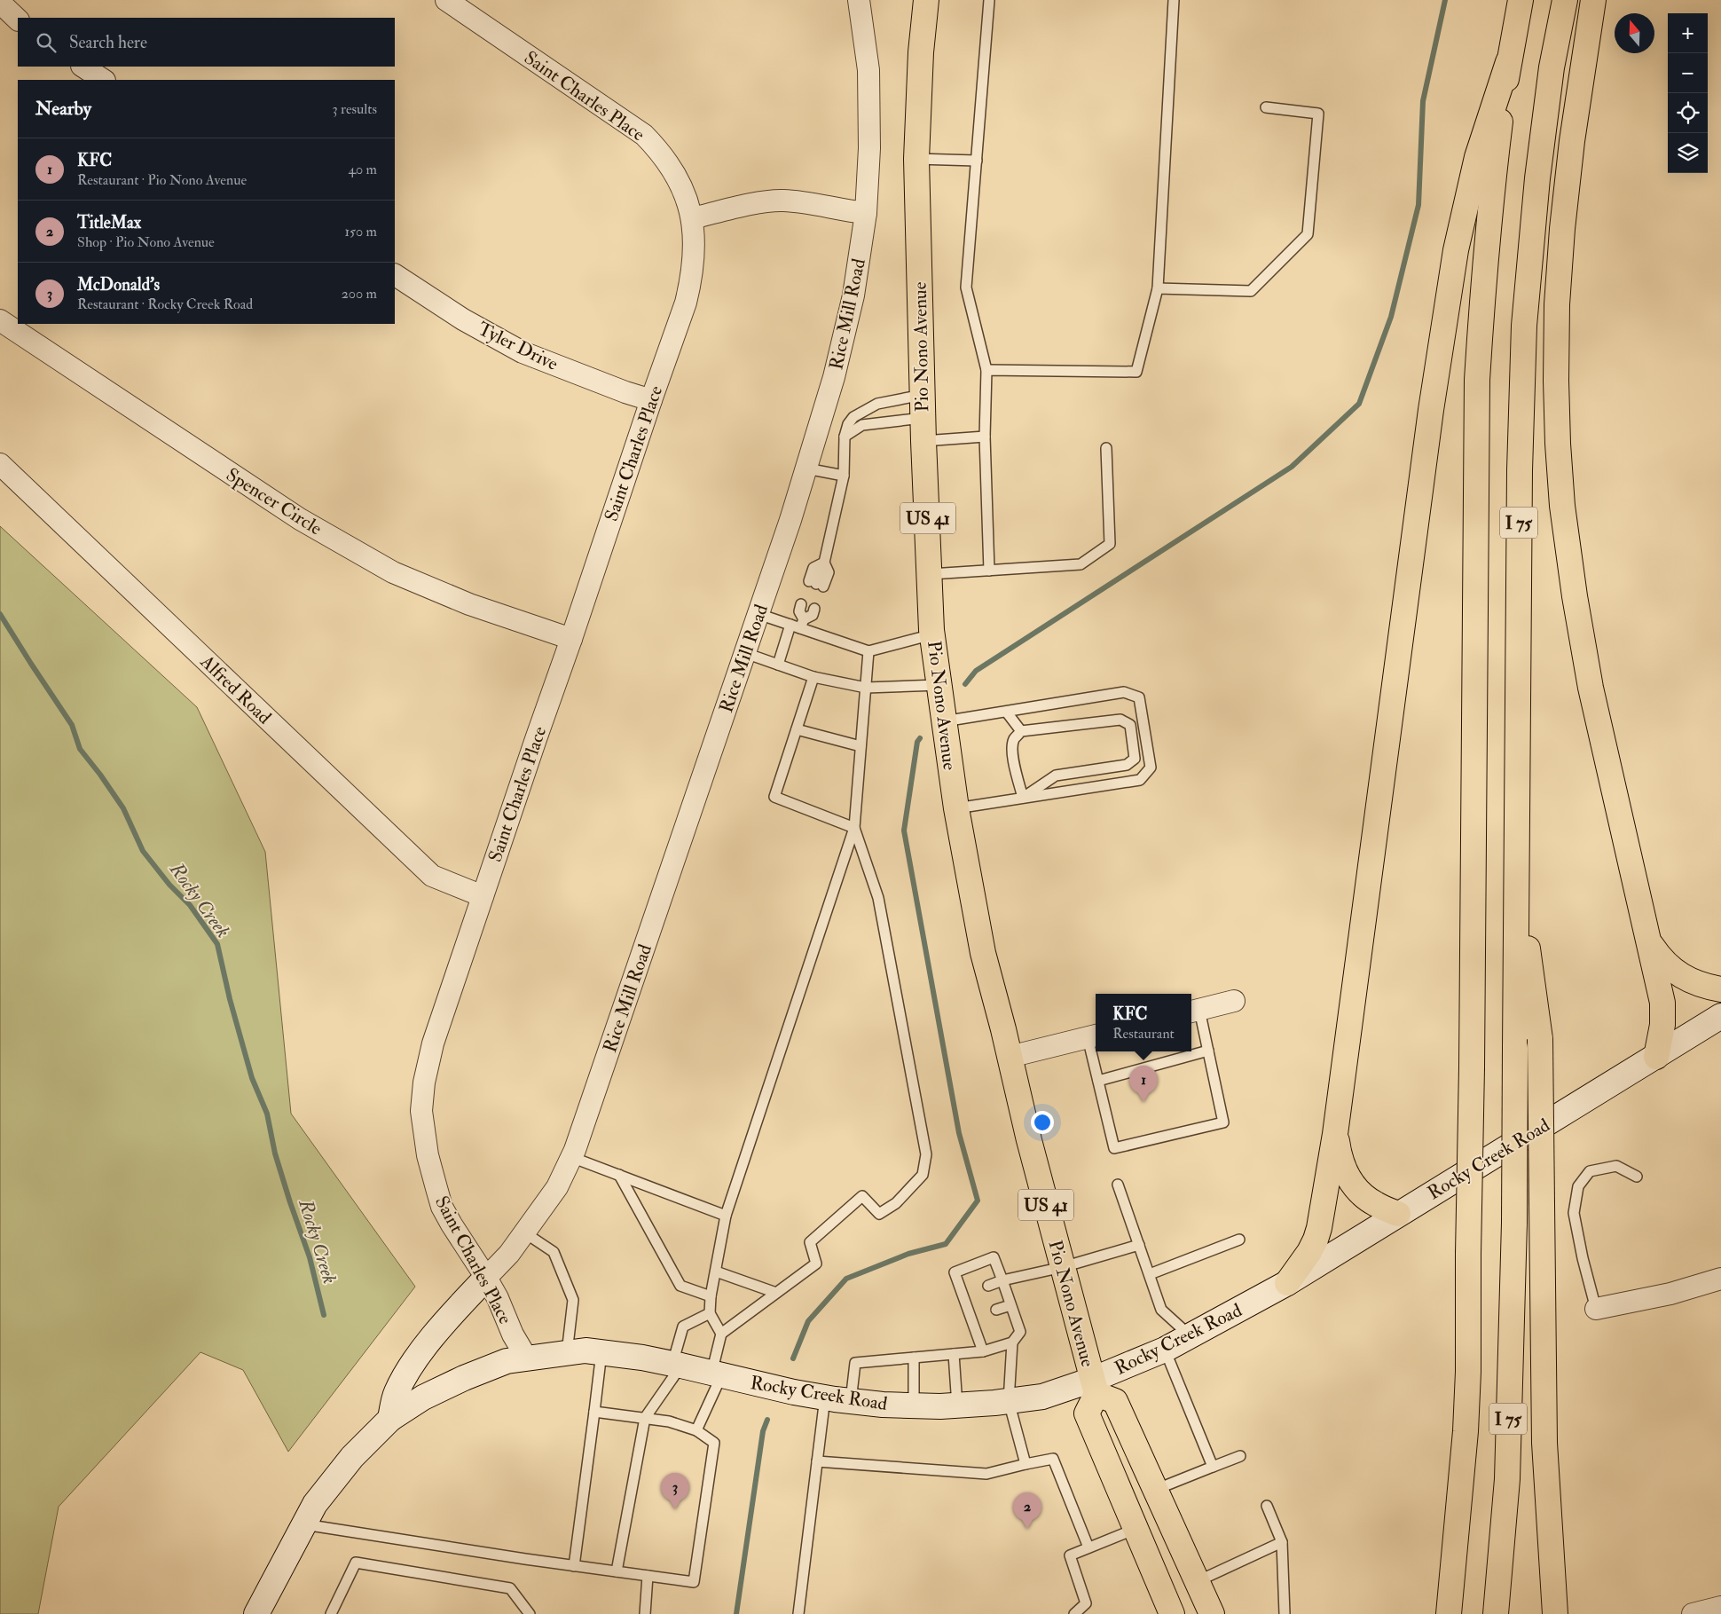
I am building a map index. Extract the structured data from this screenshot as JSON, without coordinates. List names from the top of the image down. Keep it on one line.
{"streets":{"main road":["Pio Nono Avenue","US 41","I 75"],"street":["Saint Charles Place","Rice Mill Road","Tyler Drive","Spencer Circle","Alfred Road","Rocky Creek Road"]},"crossings":[["Saint Charles Place","Rice Mill Road"],["Saint Charles Place","Tyler Drive"],["Saint Charles Place","Spencer Circle"],["Saint Charles Place","Alfred Road"],["Saint Charles Place","Rocky Creek Road"],["Pio Nono Avenue","Rocky Creek Road"]],"water":["Rocky Creek"],"north":"top","page":{"map_buttons":["+","−"],"search":"Search here","heading":["Nearby","3 results"],"list":[{"mark":"1","name":"KFC","note":"Restaurant · Pio Nono Avenue","value":"40 m"},{"mark":"2","name":"TitleMax","note":"Shop · Pio Nono Avenue","value":"150 m"},{"mark":"3","name":"McDonald's","note":"Restaurant · Rocky Creek Road","value":"200 m"}],"popup":["KFC","Restaurant"],"pins":["1","3","2"]}}
